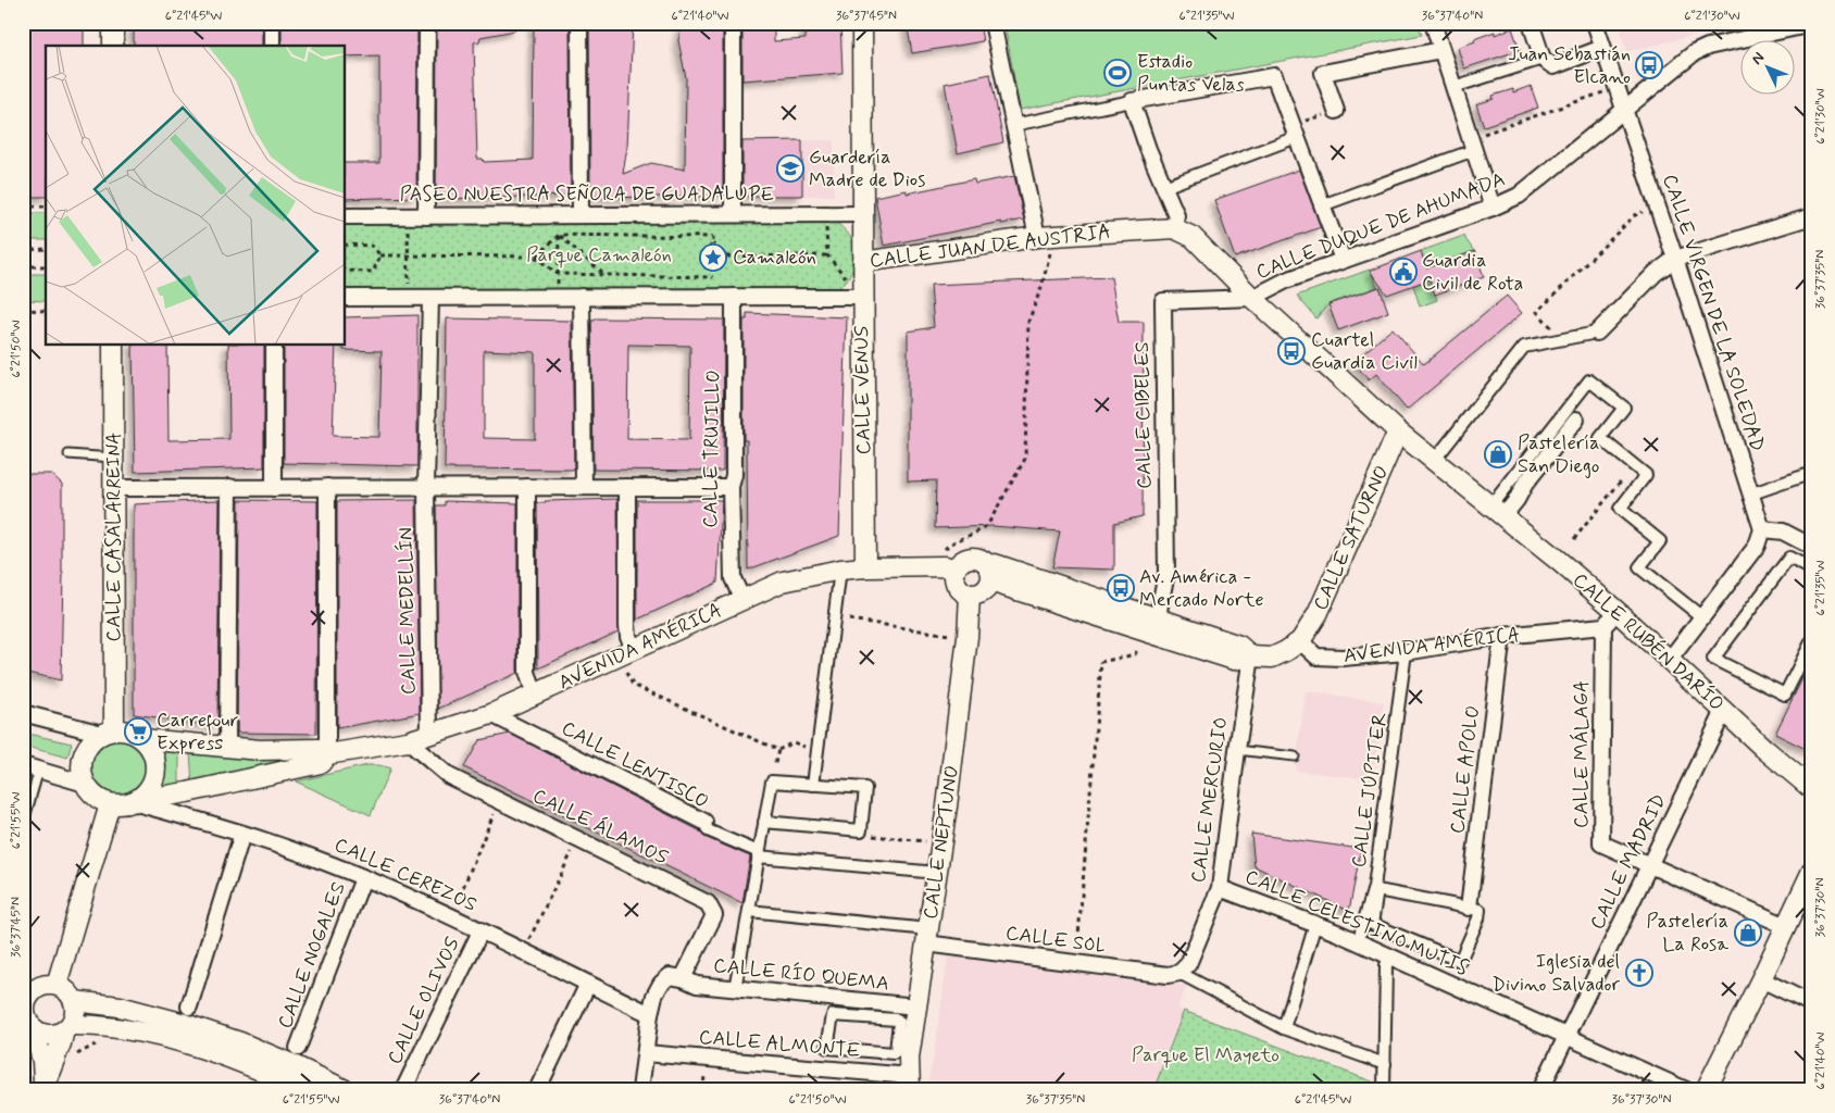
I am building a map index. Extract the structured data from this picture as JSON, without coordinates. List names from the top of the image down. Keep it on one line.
{"streets":{"street":["PASEO NUESTRA SEÑORA DE GUADALUPE","CALLE DUQUE DE AHUMADA","CALLE JUAN DE AUSTRIA","CALLE VIRGEN DE LA SOLEDAD","CALLE VENUS","CALLE CIBELES","CALLE TRUJILLO","CALLE CASALARREINA","CALLE SATURNO","CALLE MEDELLÍN","CALLE RUBÉN DARÍO","AVENIDA AMÉRICA","CALLE MÁLAGA","CALLE LENTISCO","CALLE APOLO","CALLE JÚPITER","CALLE MERCURIO","CALLE ÁLAMOS","CALLE NEPTUNO","CALLE MADRID","CALLE CEREZOS","CALLE CELESTINO MUTIS","CALLE SOL","CALLE NOGALES","CALLE RÍO QUEMA","CALLE OLIVOS","CALLE ALMONTE"]},"crossings":[["PASEO NUESTRA SEÑORA DE GUADALUPE","CALLE VENUS"],["CALLE DUQUE DE AHUMADA","CALLE VIRGEN DE LA SOLEDAD"],["CALLE DUQUE DE AHUMADA","CALLE CIBELES"],["CALLE DUQUE DE AHUMADA","CALLE RUBÉN DARÍO"],["CALLE JUAN DE AUSTRIA","CALLE VENUS"],["CALLE VENUS","AVENIDA AMÉRICA"],["CALLE CIBELES","CALLE RUBÉN DARÍO"],["CALLE TRUJILLO","AVENIDA AMÉRICA"],["CALLE CASALARREINA","AVENIDA AMÉRICA"],["CALLE CASALARREINA","CALLE CEREZOS"],["CALLE SATURNO","CALLE RUBÉN DARÍO"],["CALLE SATURNO","AVENIDA AMÉRICA"],["CALLE MEDELLÍN","AVENIDA AMÉRICA"],["CALLE RUBÉN DARÍO","CALLE MADRID"],["AVENIDA AMÉRICA","CALLE MÁLAGA"],["AVENIDA AMÉRICA","CALLE LENTISCO"],["AVENIDA AMÉRICA","CALLE APOLO"],["AVENIDA AMÉRICA","CALLE JÚPITER"],["AVENIDA AMÉRICA","CALLE ÁLAMOS"],["AVENIDA AMÉRICA","CALLE NEPTUNO"],["AVENIDA AMÉRICA","CALLE CEREZOS"],["CALLE MÁLAGA","CALLE MADRID"],["CALLE LENTISCO","CALLE NEPTUNO"],["CALLE MERCURIO","CALLE CELESTINO MUTIS"],["CALLE MERCURIO","CALLE SOL"],["CALLE ÁLAMOS","CALLE RÍO QUEMA"],["CALLE NEPTUNO","CALLE SOL"],["CALLE NEPTUNO","CALLE RÍO QUEMA"],["CALLE NEPTUNO","CALLE ALMONTE"],["CALLE MADRID","CALLE CELESTINO MUTIS"],["CALLE CEREZOS","CALLE NOGALES"],["CALLE CEREZOS","CALLE OLIVOS"]],"parks":["Parque Camaleón","Parque El Mayeto"],"places":{"bus stop":["Juan Sebastián Elcano","Cuartel Guardia Civil","Av. América - Mercado Norte"],"sports":["Estadio Puntas Velas"],"school or university":["Guardería Madre de Dios"],"place":["Camaleón"],"public building":["Guardia Civil de Rota"],"shop":["Pastelería San Diego","Pastelería La Rosa"],"supermarket":["Carrefour Express"],"church":["Iglesia del Divino Salvador"]},"north":"top left","coordinates":["6°21'45\"W","6°21'40\"W","36°37'45\"N","6°21'35\"W","36°37'40\"N","6°21'30\"W","36°37'35\"N","6°21'50\"W","6°21'55\"W","36°37'30\"N"]}
